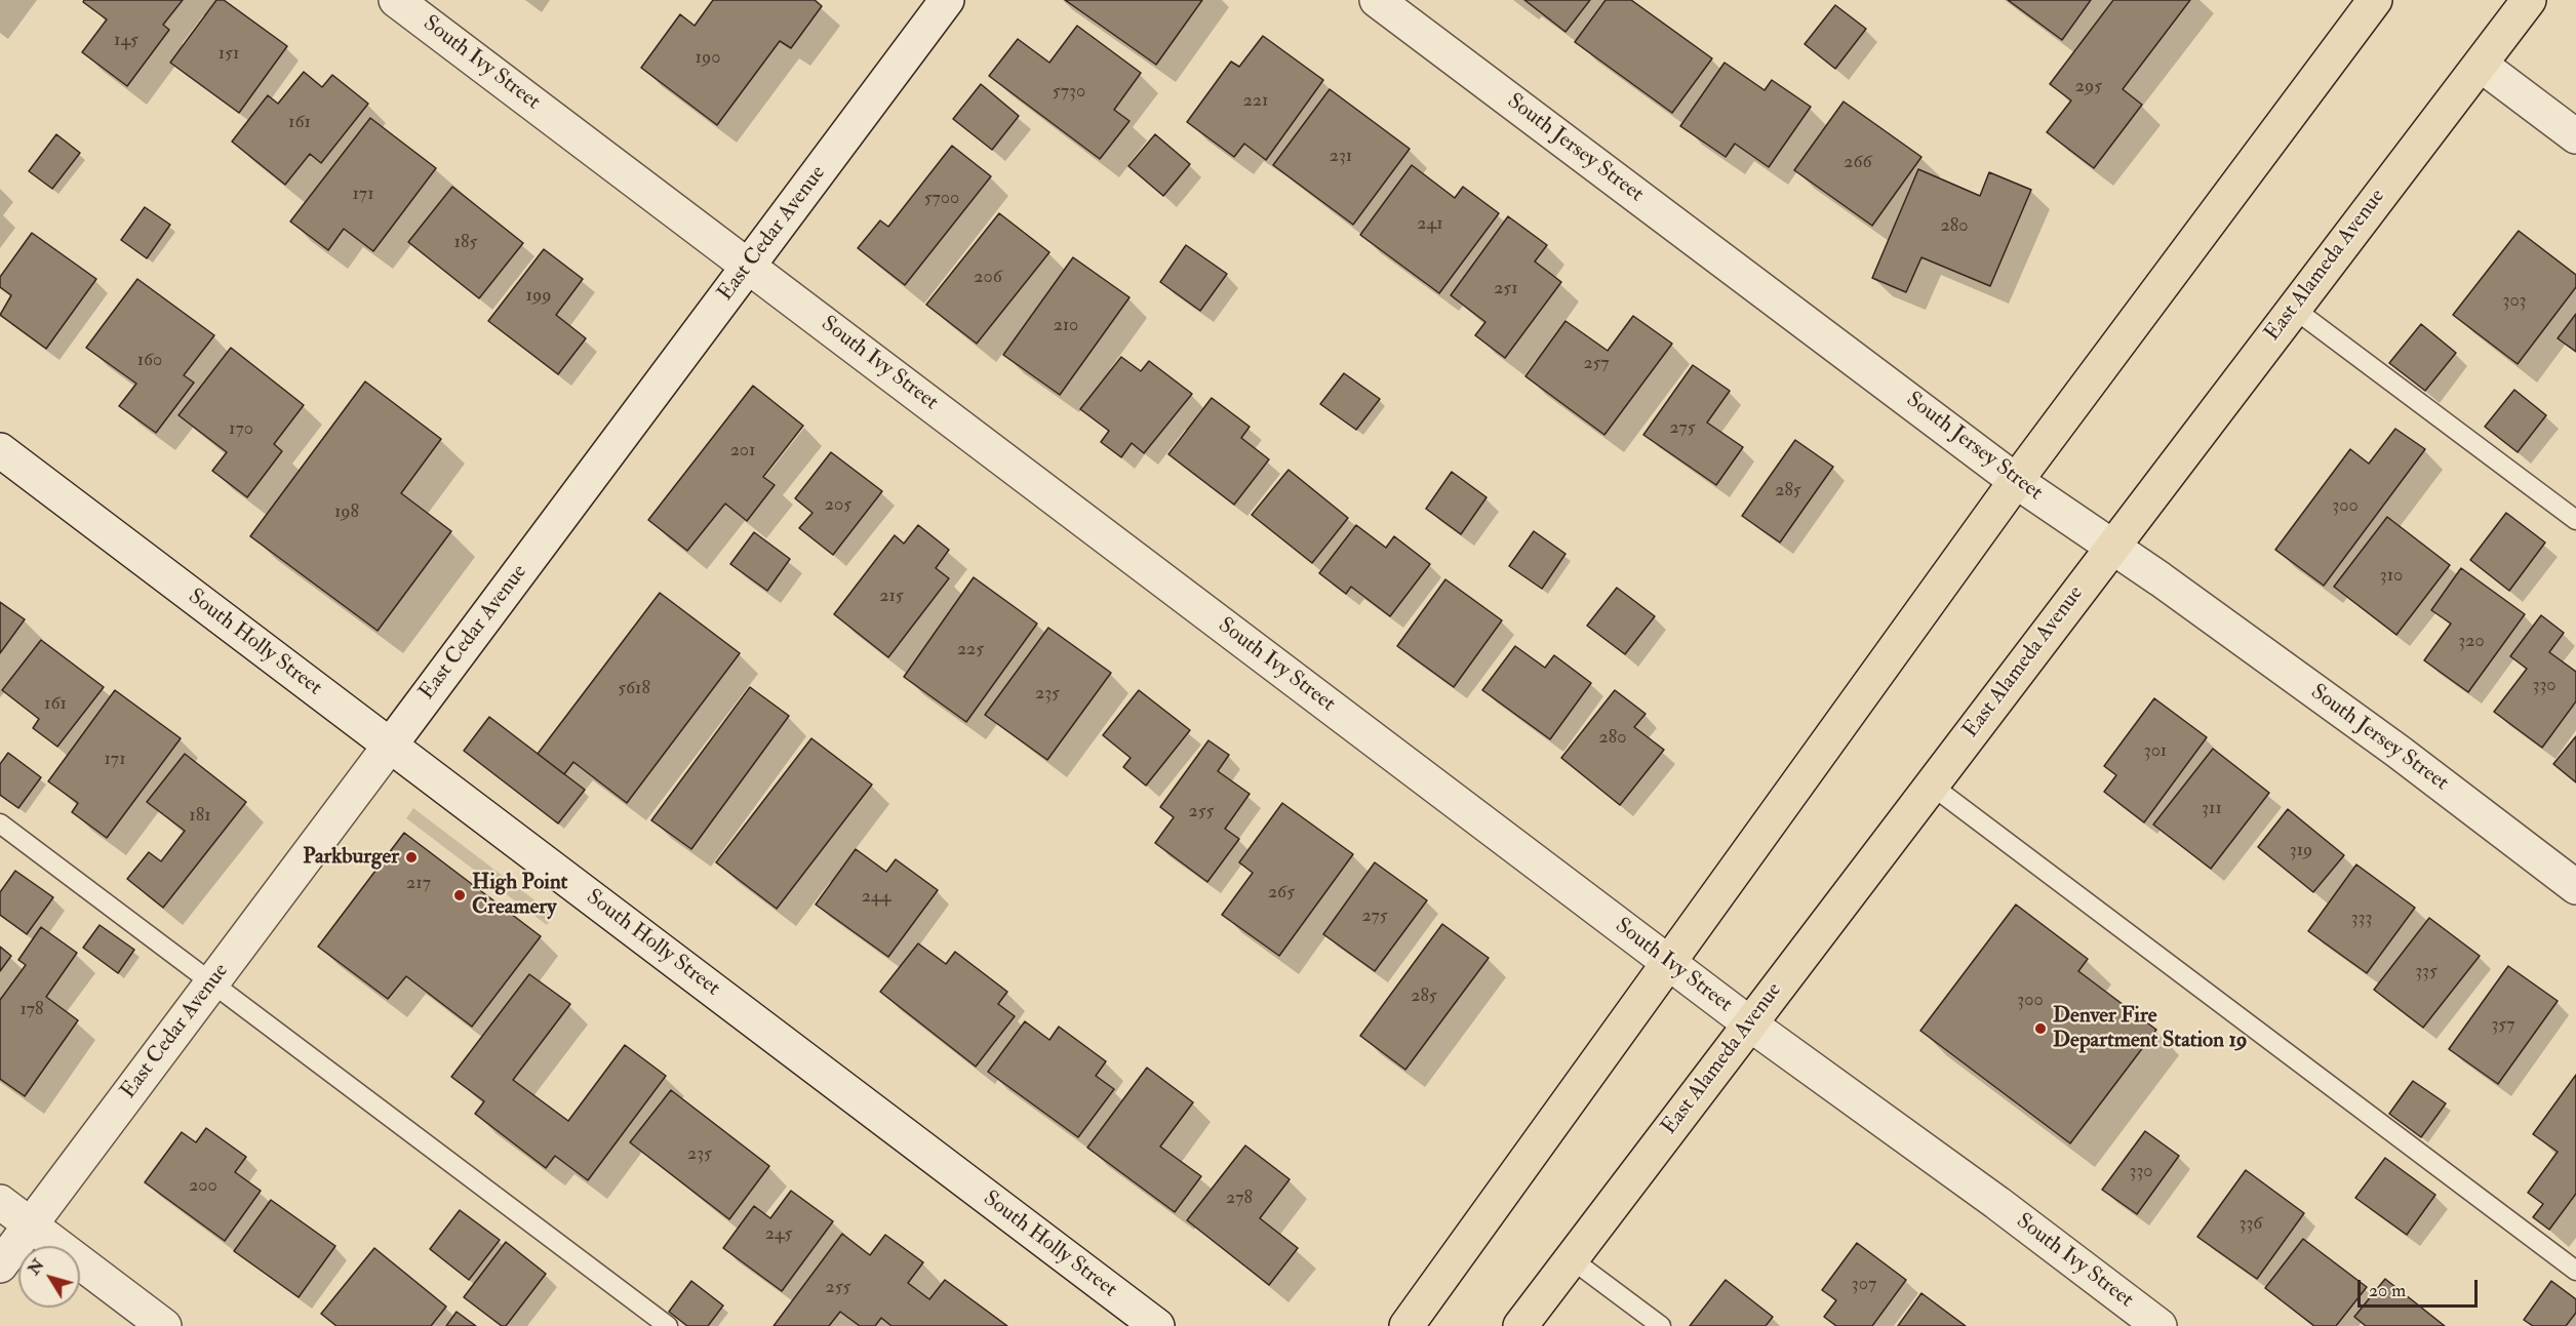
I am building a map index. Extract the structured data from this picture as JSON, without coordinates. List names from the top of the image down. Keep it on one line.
{"streets":{"main road":["East Alameda Avenue"],"street":["South Ivy Street","South Jersey Street","East Cedar Avenue","South Holly Street"]},"crossings":[["South Ivy Street","East Cedar Avenue"],["South Ivy Street","East Alameda Avenue"],["South Jersey Street","East Alameda Avenue"],["East Cedar Avenue","South Holly Street"]],"places":["Parkburger","High Point Creamery","Denver Fire Department Station 19"],"house_numbers":["145","151","190","295","5730","221","161","231","266","171","5700","241","280","185","206","251","199","303","210","160","257","275","170","201","285","205","300","198","310","215","320","225","330","5618","235","161","280","301","171","311","255","181","319","217","265","244","275","333","335","285","300","178","357","235","330","200","278","336","245","307","255"],"scale_bar":"20 m","north":"top left"}
